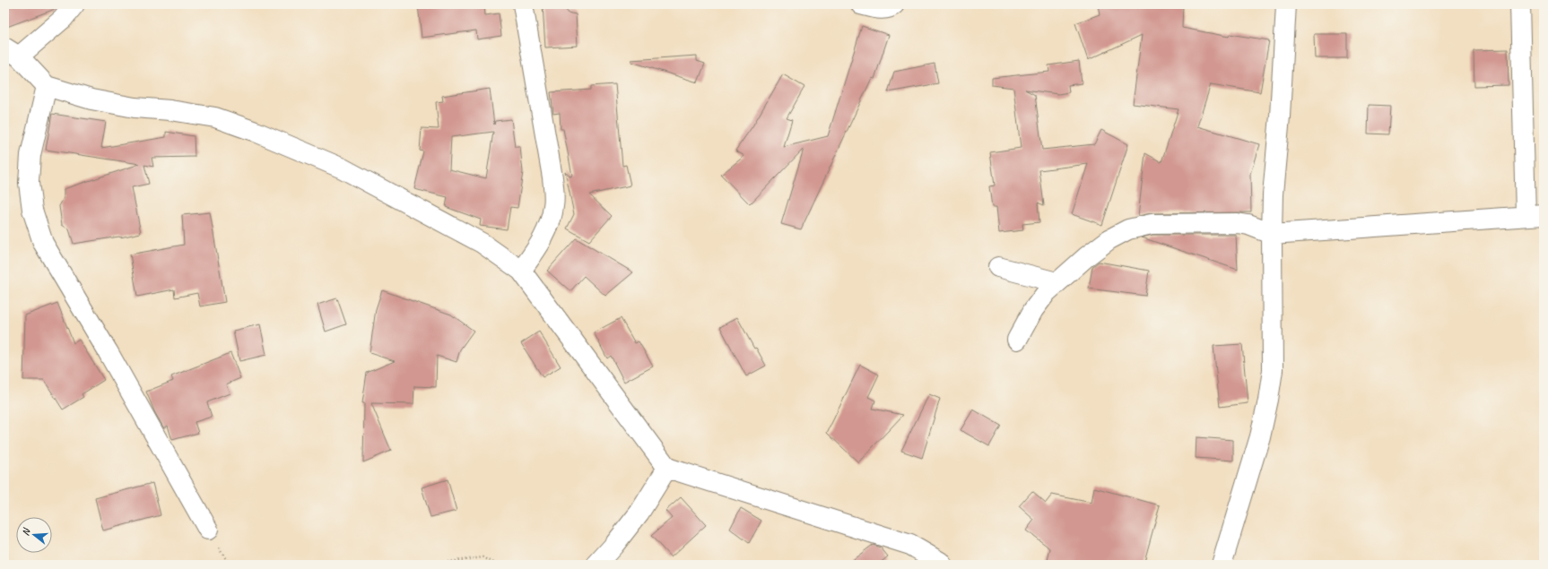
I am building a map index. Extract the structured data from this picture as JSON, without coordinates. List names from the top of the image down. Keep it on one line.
{"north":"left"}
